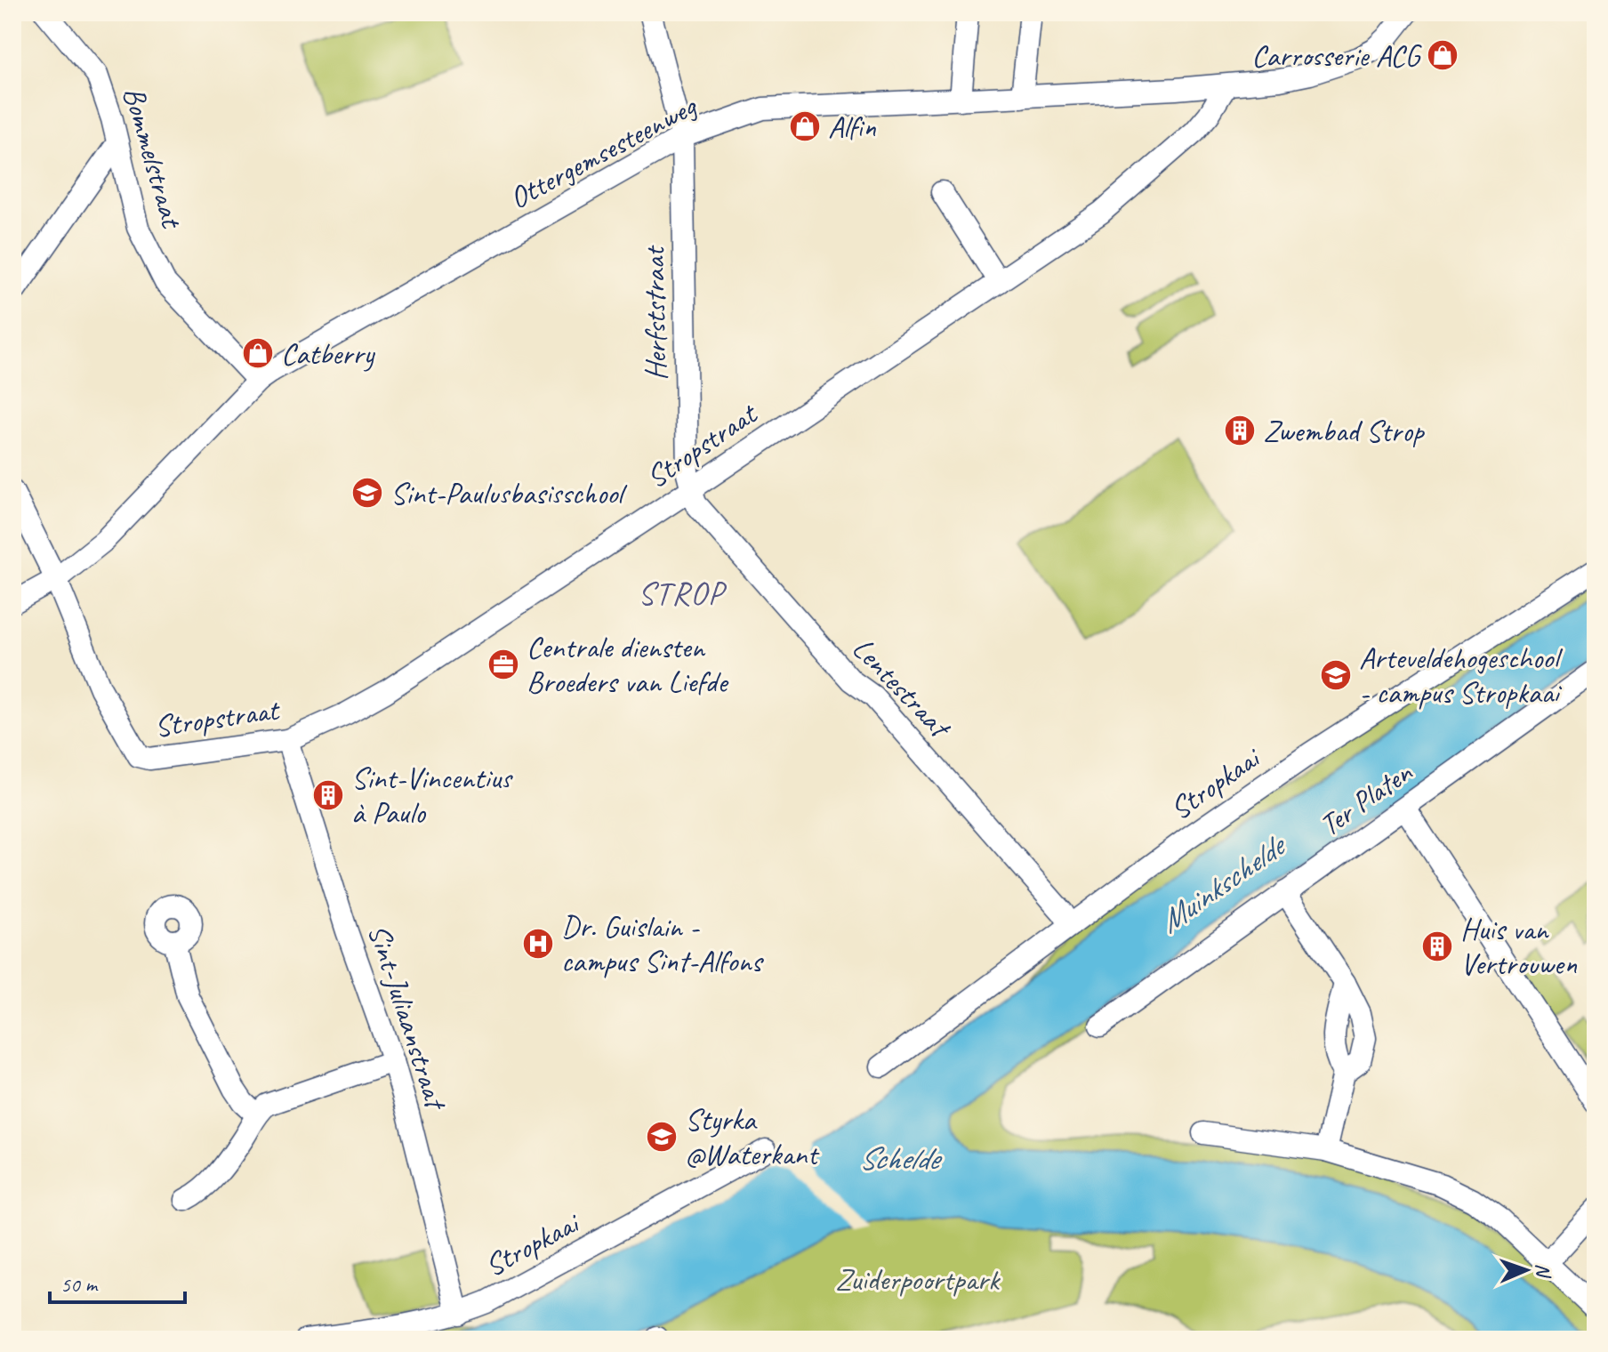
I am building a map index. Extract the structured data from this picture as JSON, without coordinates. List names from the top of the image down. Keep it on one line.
{"streets":{"street":["Ottergemsesteenweg","Bommelstraat","Herfststraat","Stropstraat","Lentestraat","Stropkaai","Ter Platen","Sint-Juliaanstraat"]},"crossings":[["Ottergemsesteenweg","Bommelstraat"],["Ottergemsesteenweg","Herfststraat"],["Ottergemsesteenweg","Stropstraat"],["Herfststraat","Stropstraat"],["Herfststraat","Lentestraat"],["Stropstraat","Lentestraat"],["Stropstraat","Sint-Juliaanstraat"],["Lentestraat","Stropkaai"],["Stropkaai","Sint-Juliaanstraat"]],"districts":["STROP"],"water":["Muinkschelde","Schelde"],"parks":["Zuiderpoortpark"],"places":{"shop":["Carrosserie ACG","Alfin","Catberry"],"building":["Zwembad Strop","Sint-Vincentius à Paulo","Huis van Vertrouwen"],"school or university":["Sint-Paulusbasisschool","Arteveldehogeschool - campus Stropkaai","Styrka @Waterkant"],"office":["Centrale diensten Broeders van Liefde"],"hospital":["Dr. Guislain - campus Sint-Alfons"]},"scale_bar":"50 m","north":"right"}
